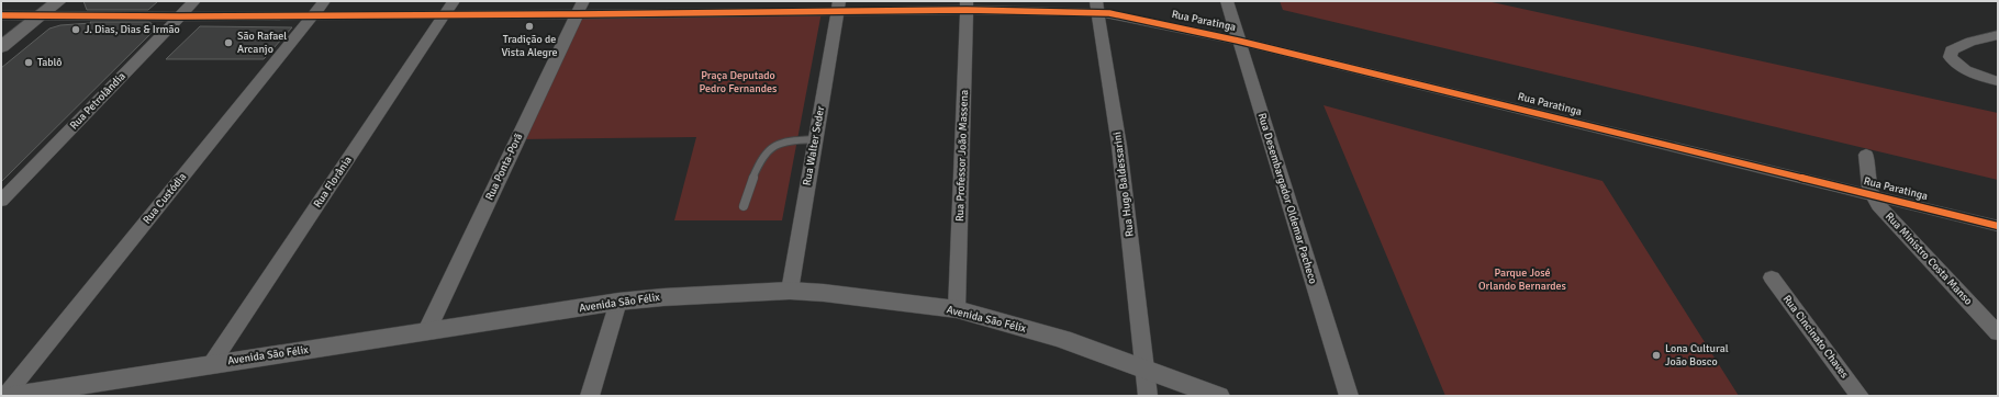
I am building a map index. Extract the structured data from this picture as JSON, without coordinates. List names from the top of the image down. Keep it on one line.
{"streets":{"street":["Rua Paratinga","Rua Petrolândia","Rua Walter Seder","Rua Professor João Massena","Rua Ponta-Porã","Rua Florânia","Rua Hugo Baldessarini","Rua Custódia","Rua Desembargador Oldemar Pacheco","Rua Ministro Costa Manso","Avenida São Félix","Rua Cincinato Chaves"]},"crossings":[["Rua Paratinga","Rua Petrolândia"],["Rua Paratinga","Rua Walter Seder"],["Rua Paratinga","Rua Professor João Massena"],["Rua Paratinga","Rua Ponta-Porã"],["Rua Paratinga","Rua Florânia"],["Rua Paratinga","Rua Hugo Baldessarini"],["Rua Paratinga","Rua Custódia"],["Rua Paratinga","Rua Desembargador Oldemar Pacheco"],["Rua Paratinga","Rua Ministro Costa Manso"],["Rua Walter Seder","Avenida São Félix"],["Rua Professor João Massena","Avenida São Félix"],["Rua Ponta-Porã","Avenida São Félix"],["Rua Florânia","Avenida São Félix"],["Rua Hugo Baldessarini","Avenida São Félix"]],"parks":["Praça Deputado Pedro Fernandes","Parque José Orlando Bernardes"],"places":["Tradição de Vista Alegre","J. Dias, Dias & Irmão","São Rafael Arcanjo","Tablô","Lona Cultural João Bosco"]}
